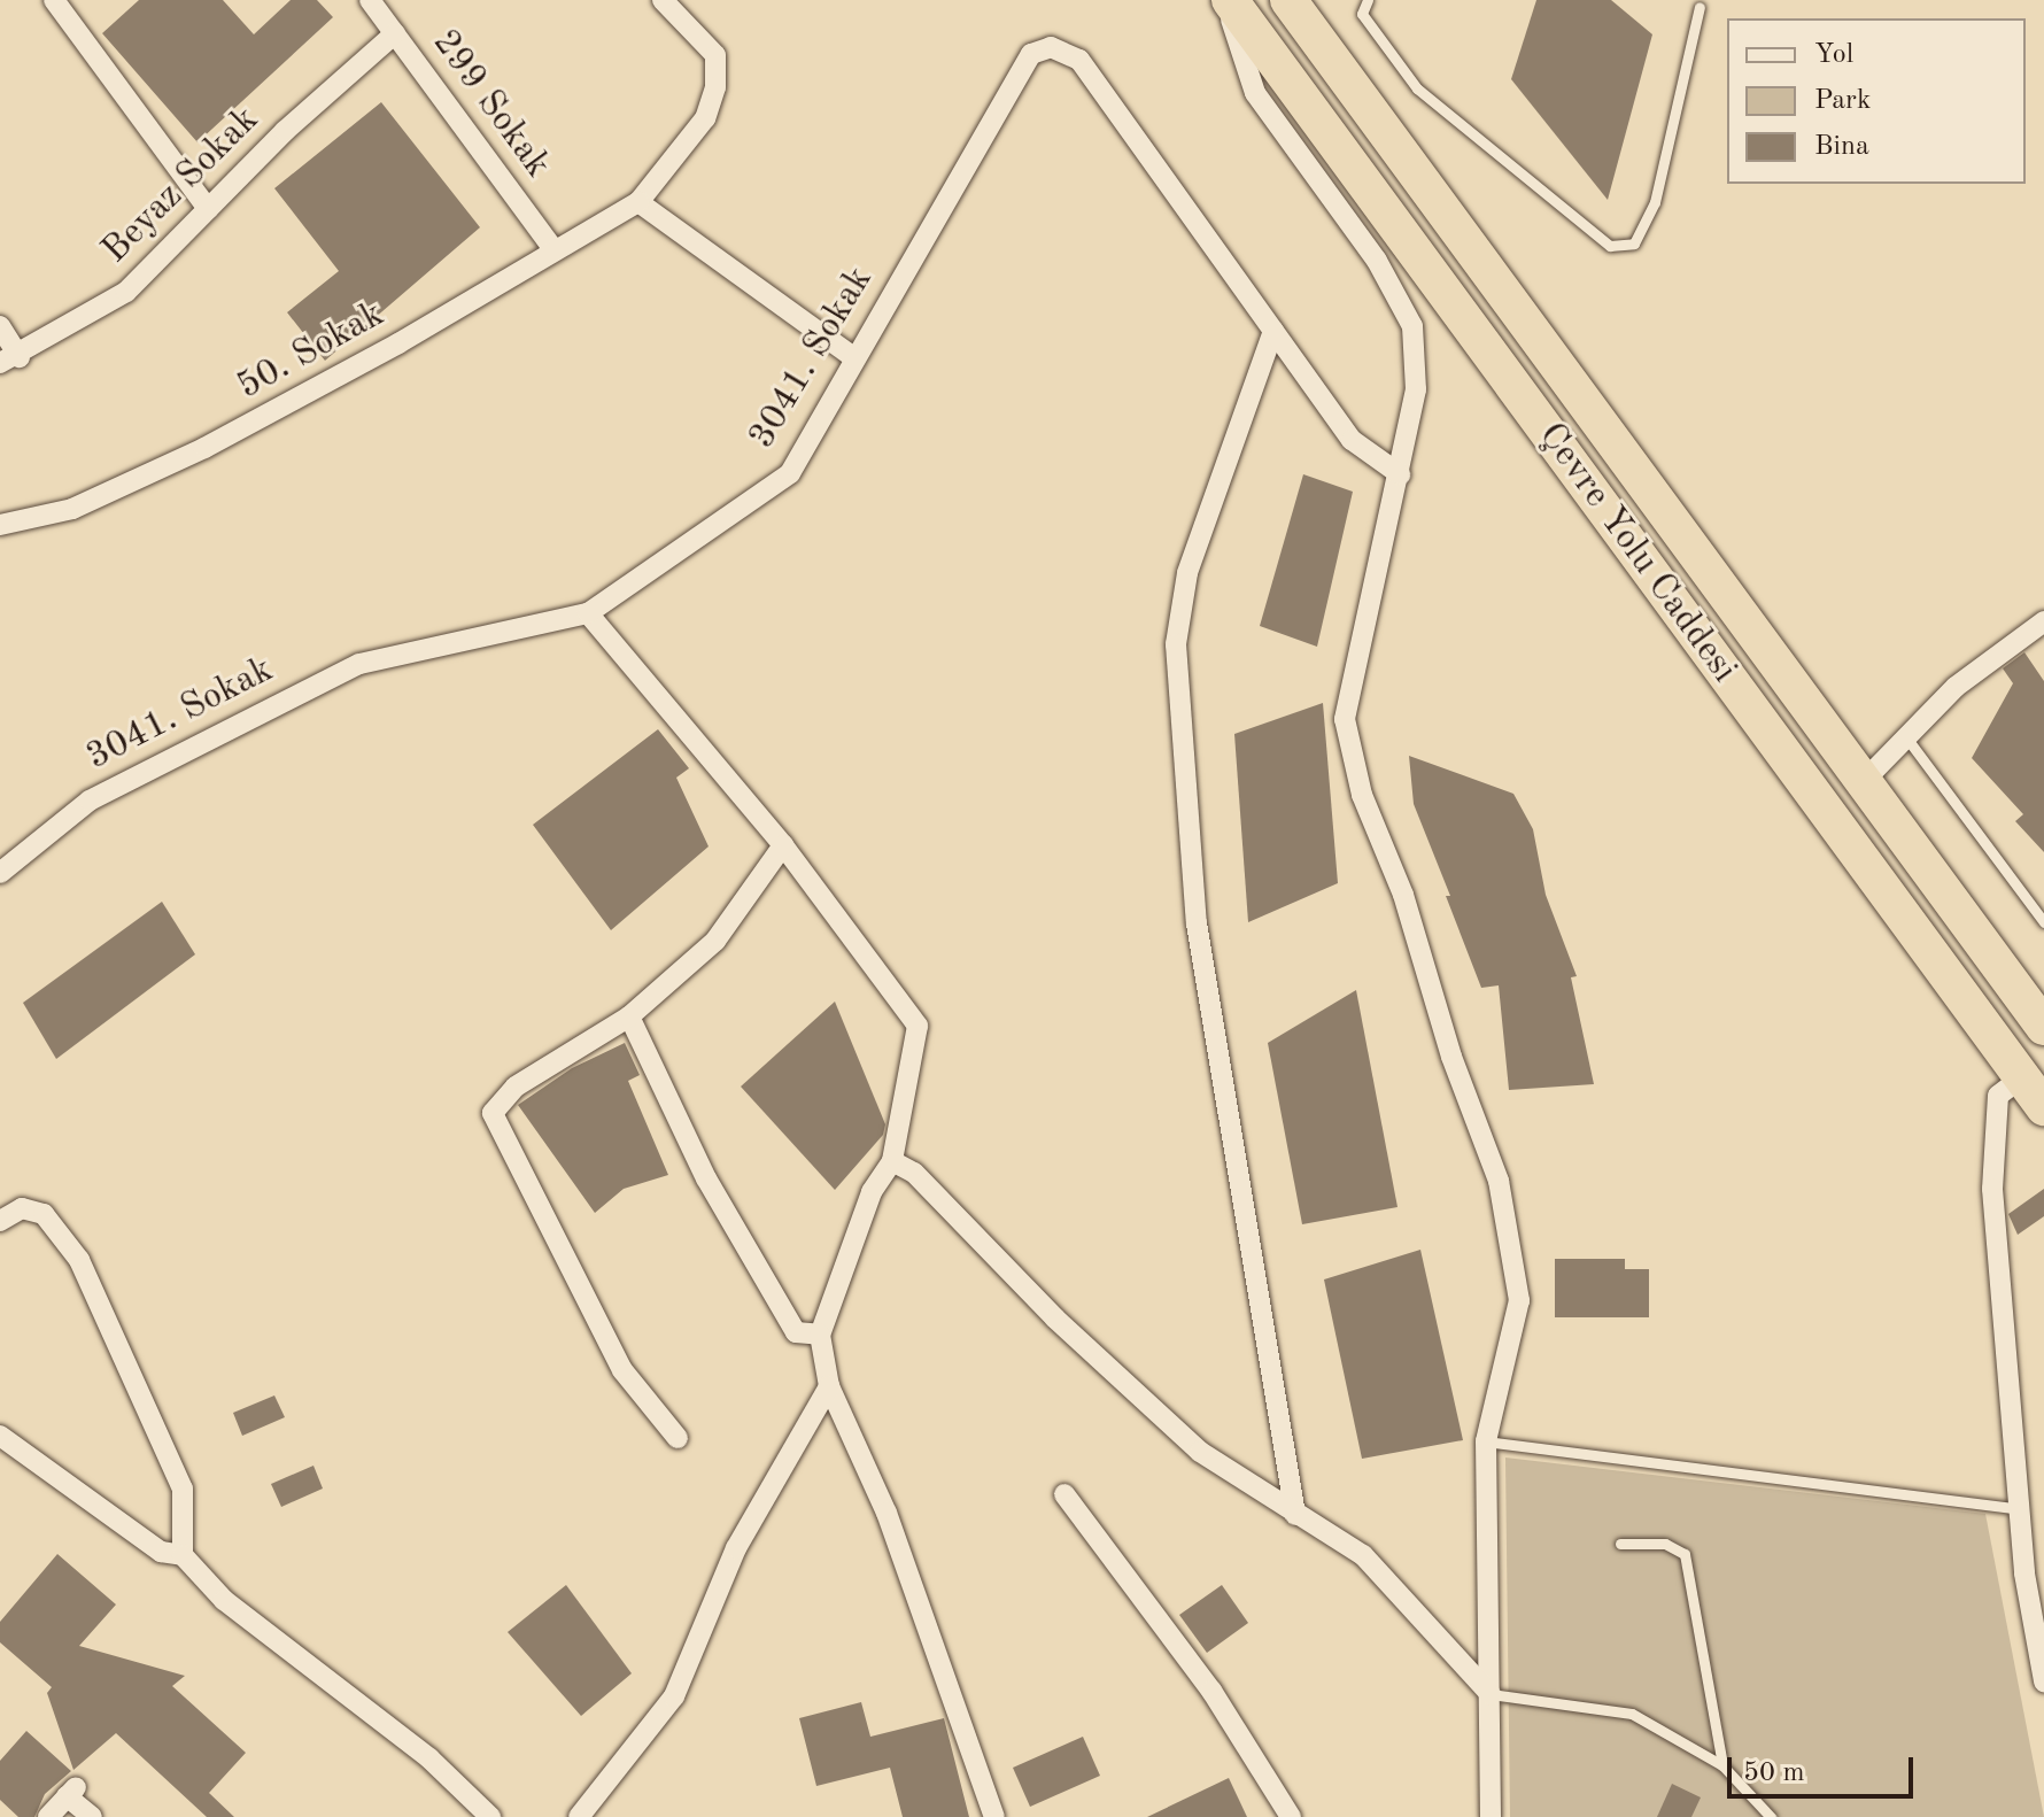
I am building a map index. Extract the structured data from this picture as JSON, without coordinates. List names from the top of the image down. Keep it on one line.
{"streets":{"highway":["Çevre Yolu Caddesi"],"street":["299 Sokak","Beyaz Sokak","50. Sokak","3041. Sokak"]},"crossings":[["299 Sokak","Beyaz Sokak"],["299 Sokak","50. Sokak"]],"legend":["Yol","Park","Bina"],"scale_bar":"50 m"}
